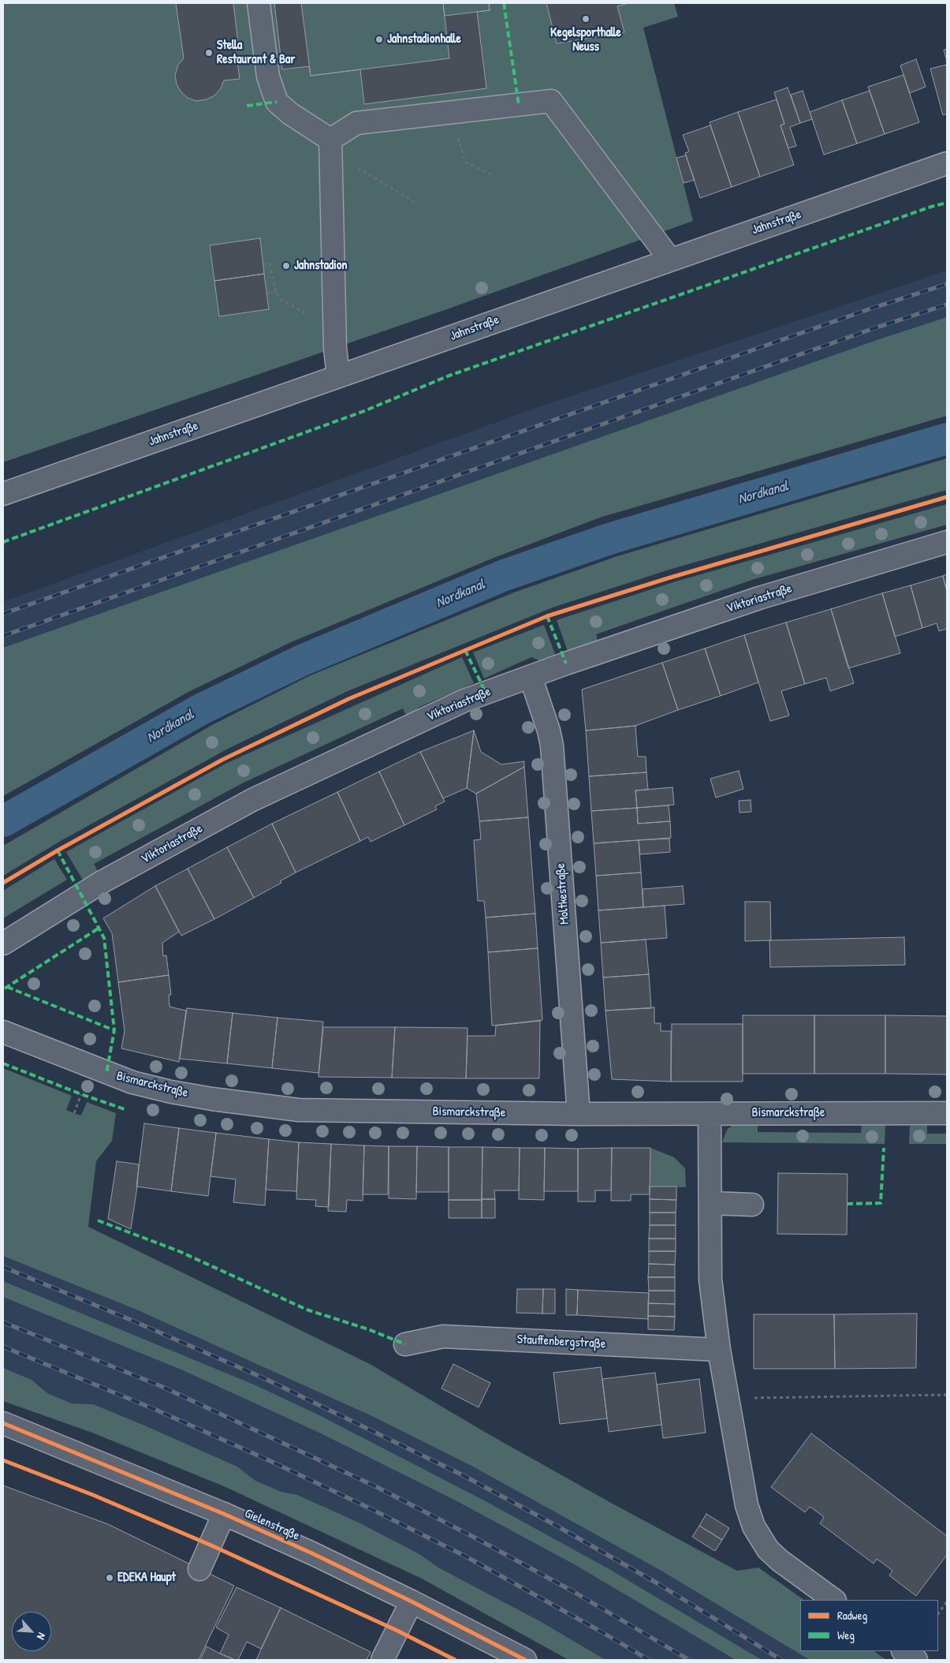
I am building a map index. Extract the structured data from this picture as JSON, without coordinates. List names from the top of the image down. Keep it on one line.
{"streets":{"street":["Jahnstraße","Viktoriastraße","Moltkestraße","Bismarckstraße","Stauffenbergstraße","Gielenstraße"]},"crossings":[["Viktoriastraße","Moltkestraße"],["Moltkestraße","Bismarckstraße"]],"water":["Nordkanal"],"places":["Kegelsporthalle Neuss","Jahnstadionhalle","Stella Restaurant & Bar","Jahnstadion","EDEKA Haupt"],"legend":["Radweg","Weg"],"north":"bottom right"}
